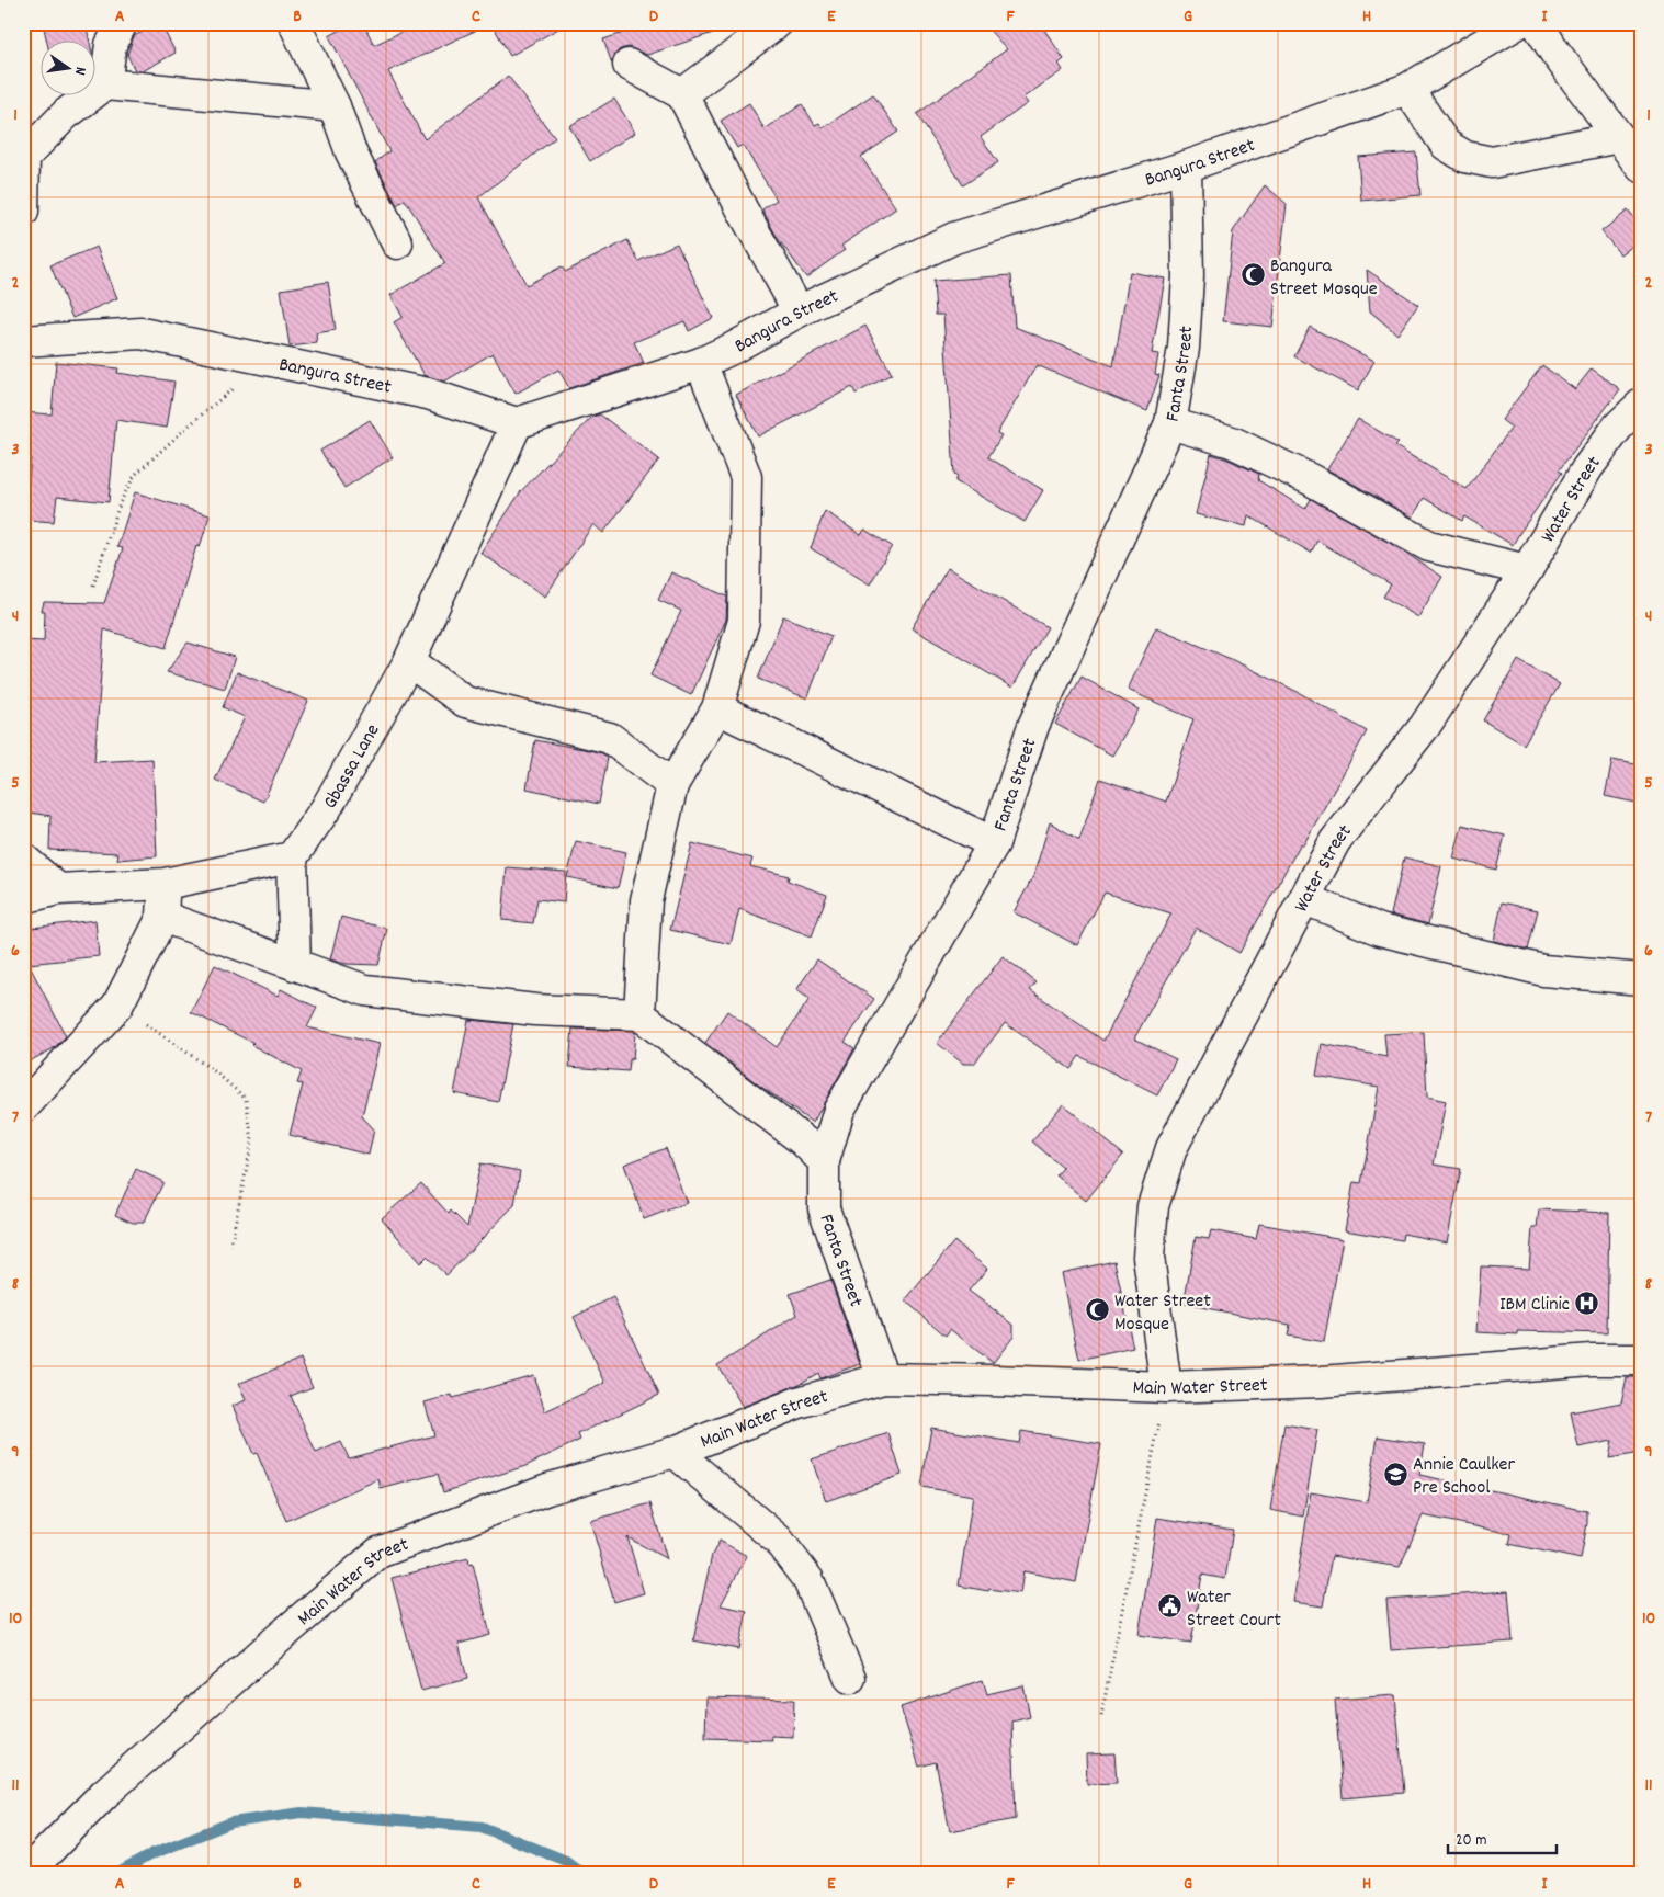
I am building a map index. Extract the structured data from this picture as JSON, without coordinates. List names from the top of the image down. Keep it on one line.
{"streets":{"street":["Bangura Street","Fanta Street","Water Street","Gbassa Lane","Main Water Street"]},"crossings":[["Bangura Street","Fanta Street"],["Bangura Street","Gbassa Lane"],["Fanta Street","Main Water Street"],["Water Street","Main Water Street"]],"places":{"mosque":["Bangura Street Mosque","Water Street Mosque"],"hospital":["IBM Clinic"],"school or university":["Annie Caulker Pre School"],"public building":["Water Street Court"]},"scale_bar":"20 m","north":"right","grid":{"columns":["A","B","C","D","E","F","G","H","I"],"rows":["1","2","3","4","5","6","7","8","9","10","11"]}}
